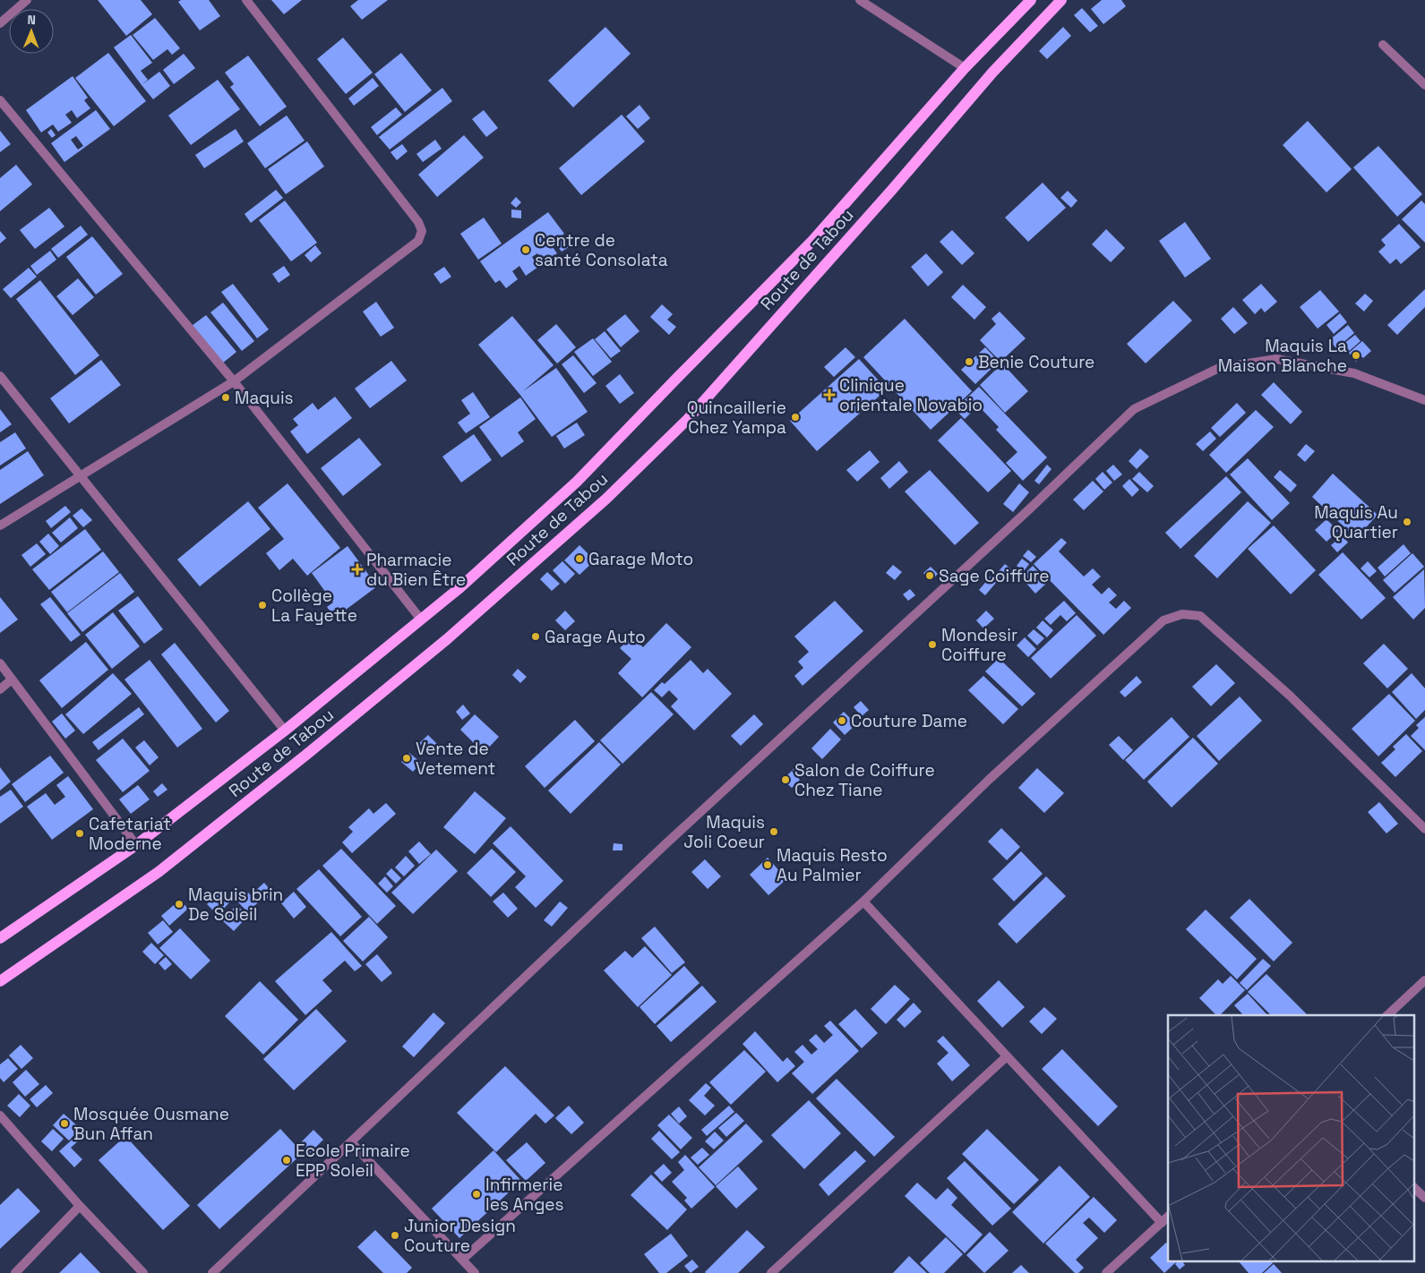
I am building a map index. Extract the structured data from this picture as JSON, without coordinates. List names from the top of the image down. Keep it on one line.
{"streets":{"main road":["Route de Tabou"]},"places":{"other":["Centre de santé Consolata","Maquis La Maison Blanche","Benie Couture","Maquis","Quincaillerie Chez Yampa","Maquis Au Quartier","Garage Moto","Sage Coiffure","Collège La Fayette","Garage Auto","Mondesir Coiffure","Couture Dame","Vente de Vetement","Salon de Coiffure Chez Tiane","Maquis Joli Coeur","Cafetariat Moderne","Maquis Resto Au Palmier","Maquis brin De Soleil","Mosquée Ousmane Bun Affan","Ecole Primaire EPP Soleil","Infirmerie les Anges","Junior Design Couture"],"health":["Clinique orientale Novabio","Pharmacie du Bien Être"]},"north":"top"}
